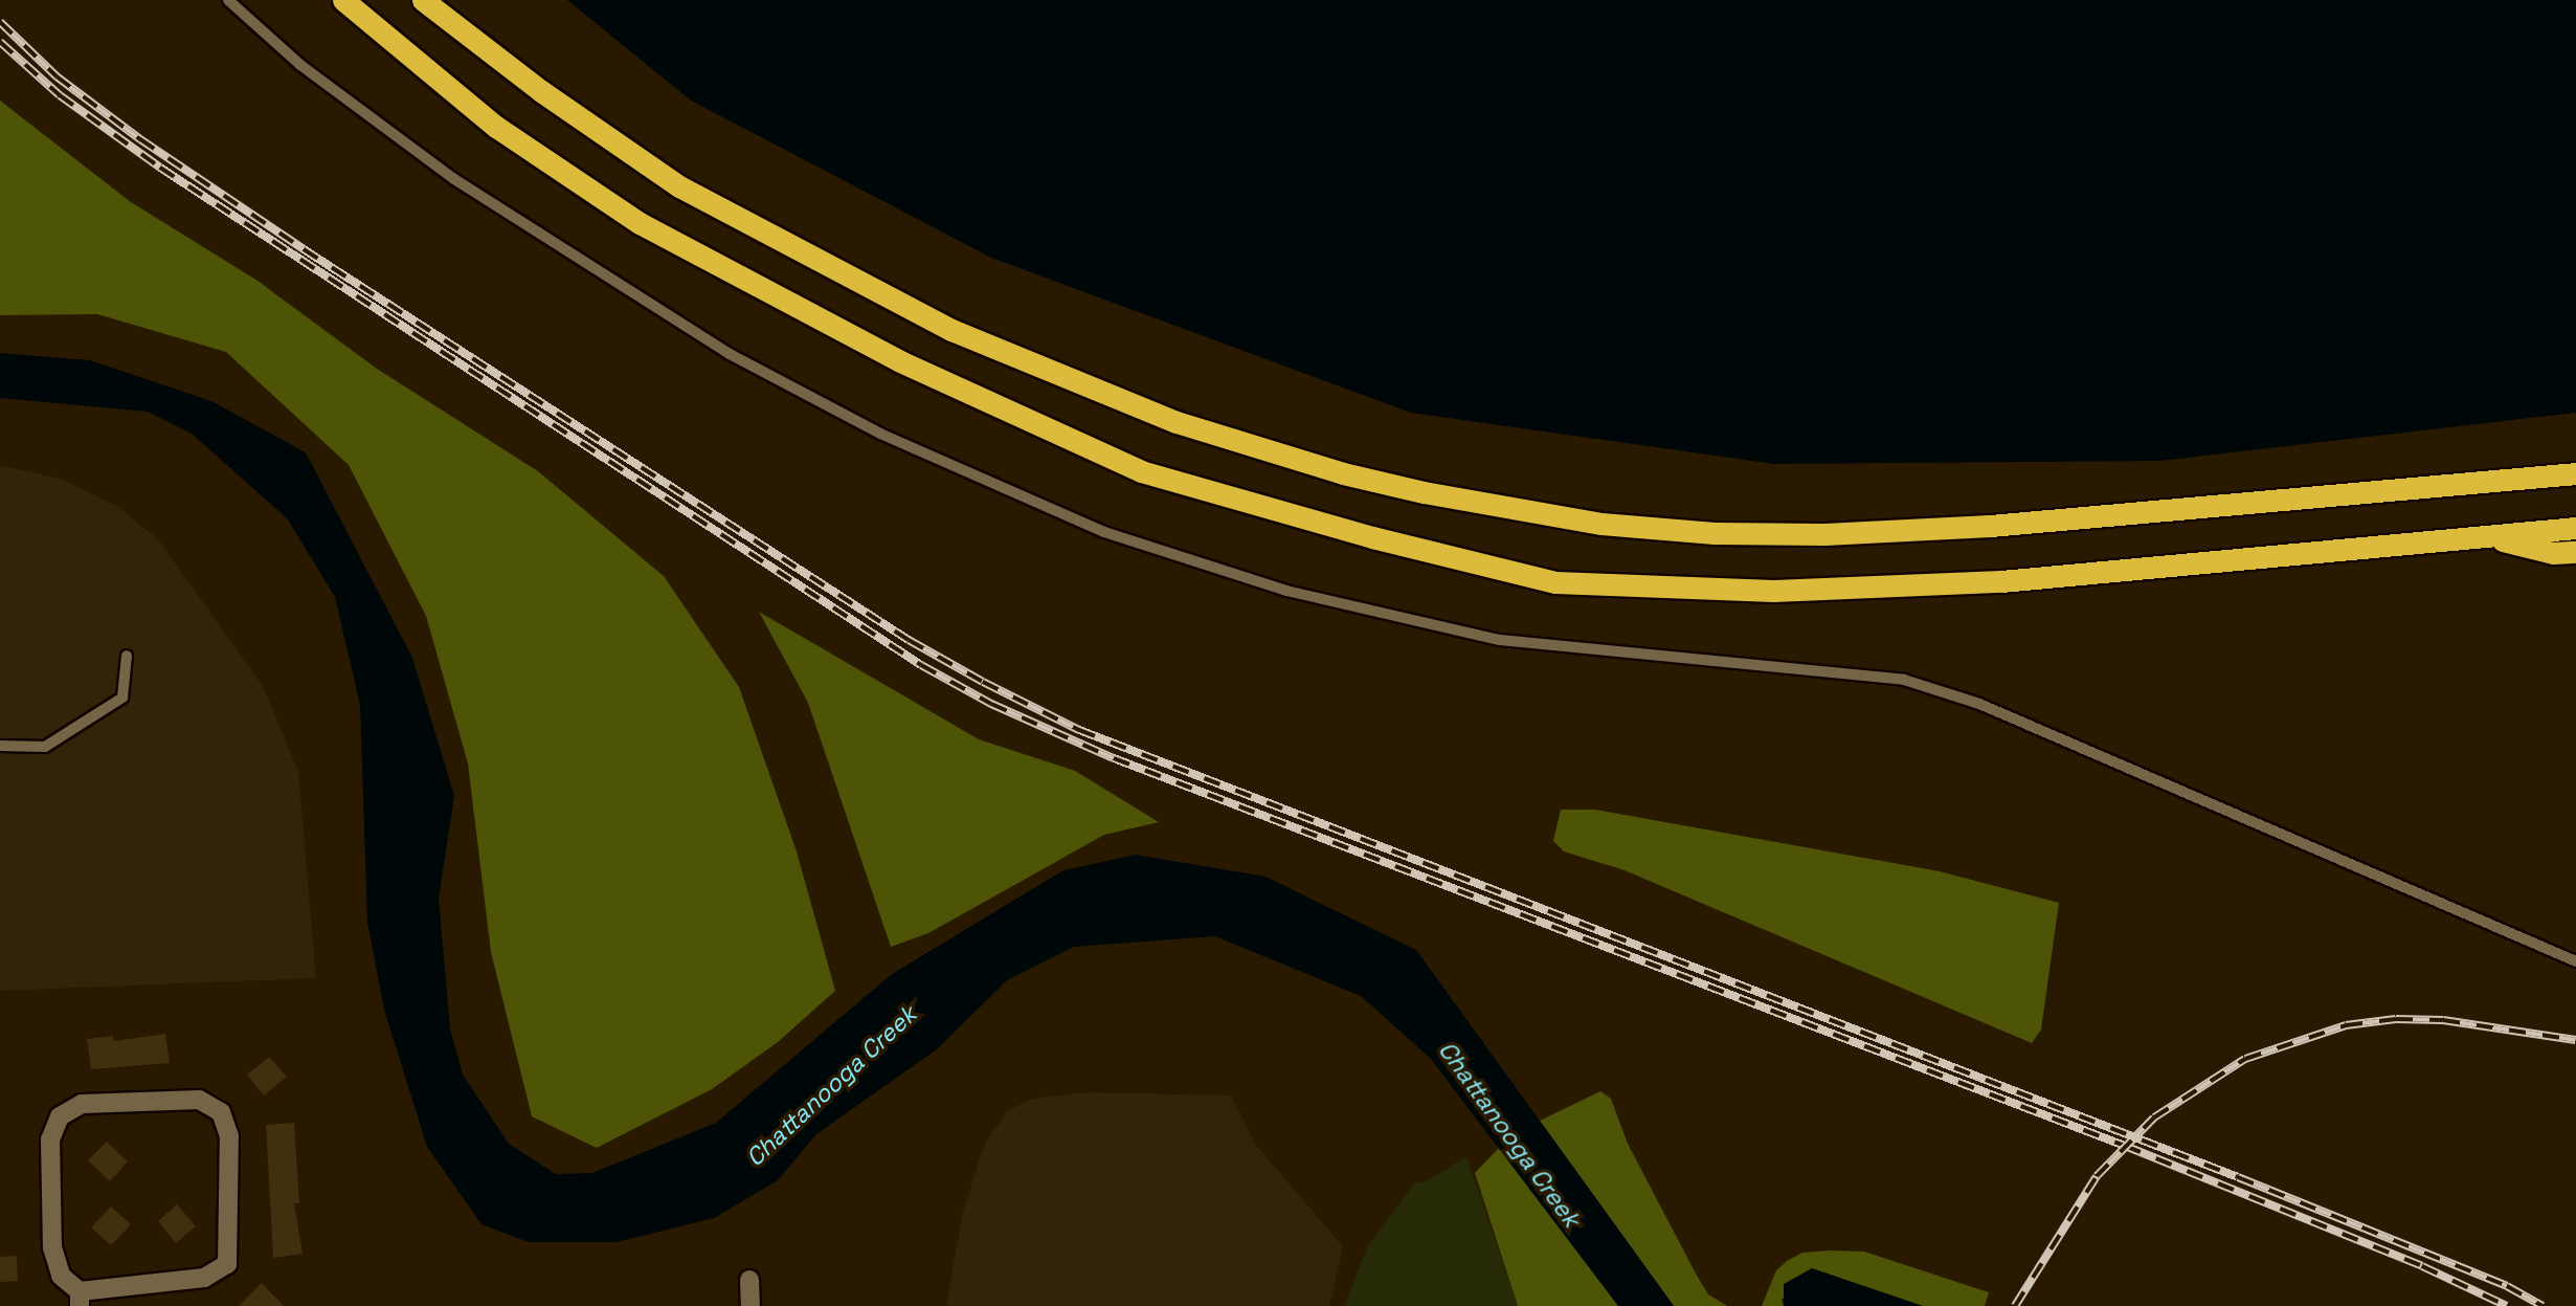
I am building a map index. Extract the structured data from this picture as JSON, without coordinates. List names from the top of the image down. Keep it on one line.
{"water":["Chattanooga Creek"]}
